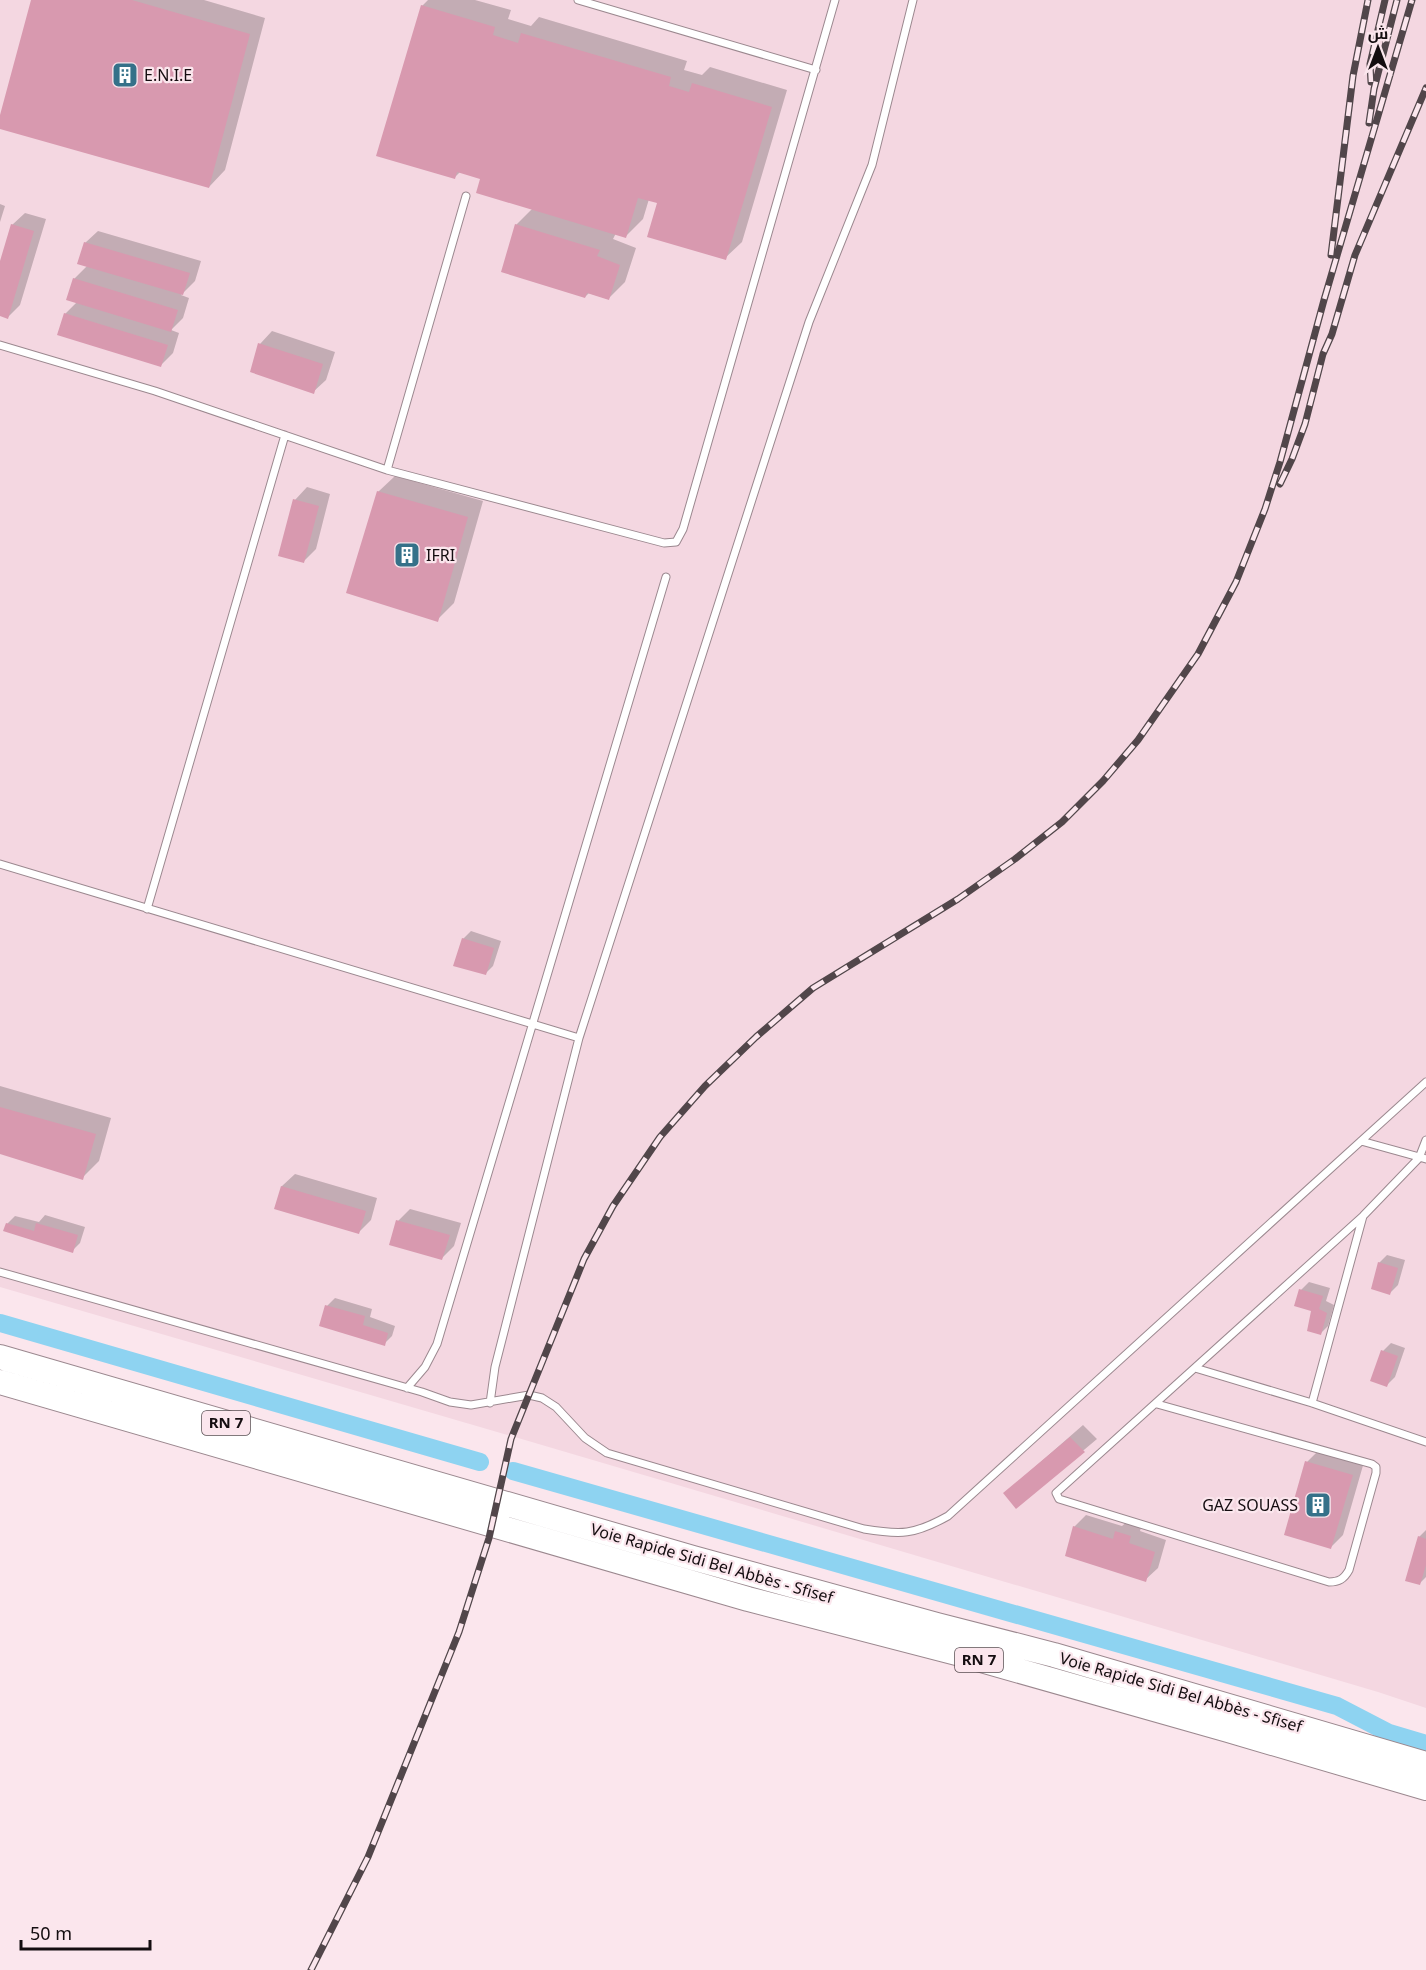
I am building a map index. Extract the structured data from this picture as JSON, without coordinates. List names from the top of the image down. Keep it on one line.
{"streets":{"highway":["RN 7","Voie Rapide Sidi Bel Abbès - Sfisef"]},"places":{"building":["E.N.I.E","IFRI","GAZ SOUASS"]},"scale_bar":"50 m","north":"top"}
